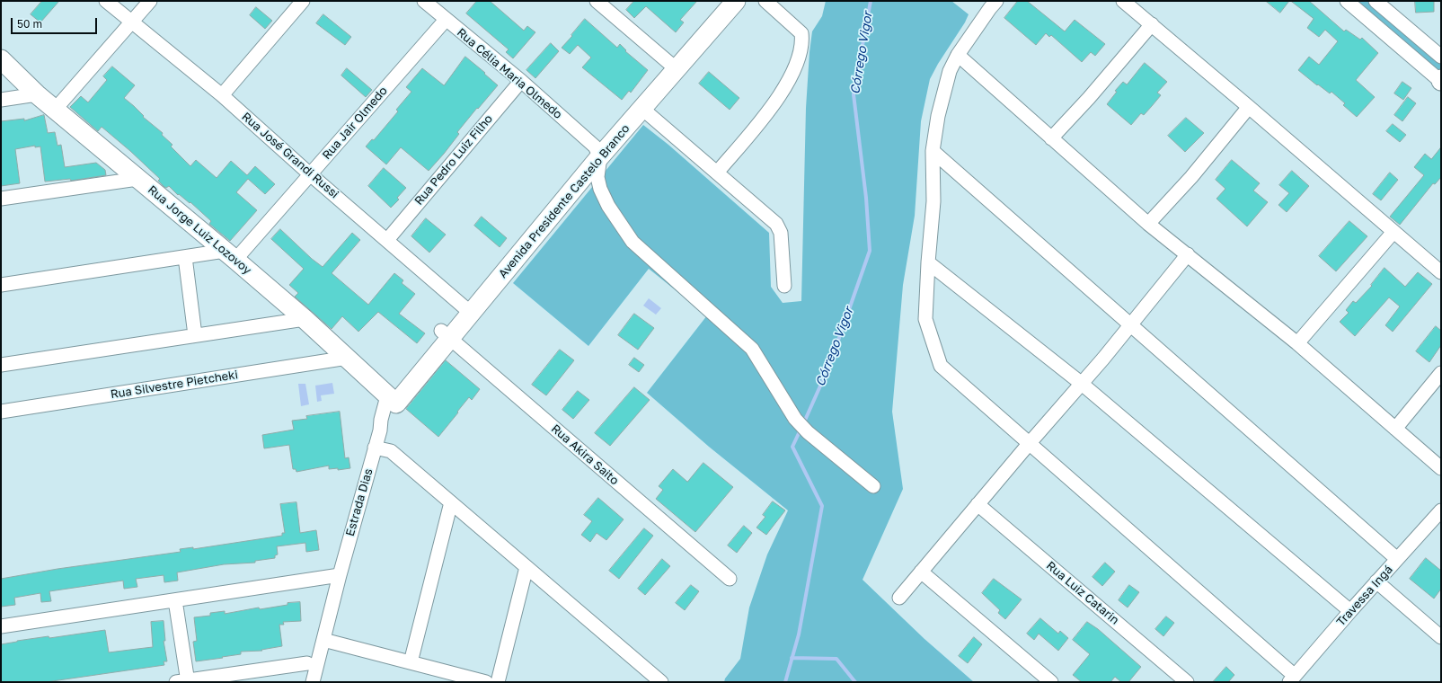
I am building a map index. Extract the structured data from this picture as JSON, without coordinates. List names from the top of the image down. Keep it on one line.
{"streets":{"street":["Rua Célia Maria Olmedo","Rua Jair Olmedo","Rua José Grandi Russi","Rua Pedro Luiz Filho","Avenida Presidente Castelo Branco","Rua Jorge Luiz Lozovoy","Rua Silvestre Pietcheki","Rua Akira Saito","Estrada Dias","Rua Luiz Catarin","Travessa Ingá"]},"crossings":[["Rua Célia Maria Olmedo","Rua Jair Olmedo"],["Rua Célia Maria Olmedo","Rua Pedro Luiz Filho"],["Rua Célia Maria Olmedo","Avenida Presidente Castelo Branco"],["Rua Jair Olmedo","Rua José Grandi Russi"],["Rua Jair Olmedo","Rua Jorge Luiz Lozovoy"],["Rua José Grandi Russi","Rua Pedro Luiz Filho"],["Rua José Grandi Russi","Avenida Presidente Castelo Branco"],["Avenida Presidente Castelo Branco","Rua Jorge Luiz Lozovoy"],["Avenida Presidente Castelo Branco","Rua Akira Saito"],["Avenida Presidente Castelo Branco","Estrada Dias"],["Rua Jorge Luiz Lozovoy","Rua Silvestre Pietcheki"],["Rua Jorge Luiz Lozovoy","Estrada Dias"]],"water":["Córrego Vigor"],"scale_bar":"50 m"}
